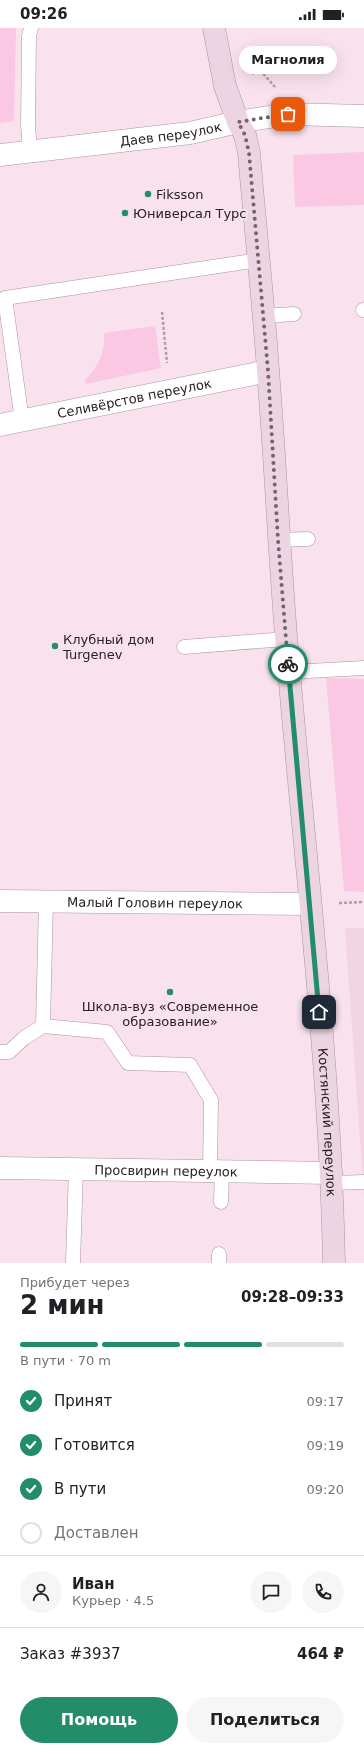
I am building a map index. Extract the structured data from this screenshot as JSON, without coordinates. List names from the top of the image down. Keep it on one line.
{"streets":{"street":["Даев переулок","Селивёрстов переулок","Малый Головин переулок","Костянский переулок","Просвирин переулок"]},"crossings":[["Даев переулок","Костянский переулок"],["Селивёрстов переулок","Костянский переулок"],["Малый Головин переулок","Костянский переулок"],["Костянский переулок","Просвирин переулок"]],"places":["Магнолия","Fiksson","Юниверсал Турс","Клубный дом Turgenev","Школа-вуз «Современное образование»"],"page":{"status":"09:26","bubble":"Магнолия","heading":["2 мин","Прибудет через","09:28–09:33"],"panel":["Иван","Курьер · 4.5","Заказ #3937","464 ₽"],"bar":"В пути · 70 m","list":[["Принят","09:17"],["Готовится","09:19"],["В пути","09:20"],"Доставлен"],"buttons":["Помощь","Поделиться"]}}
